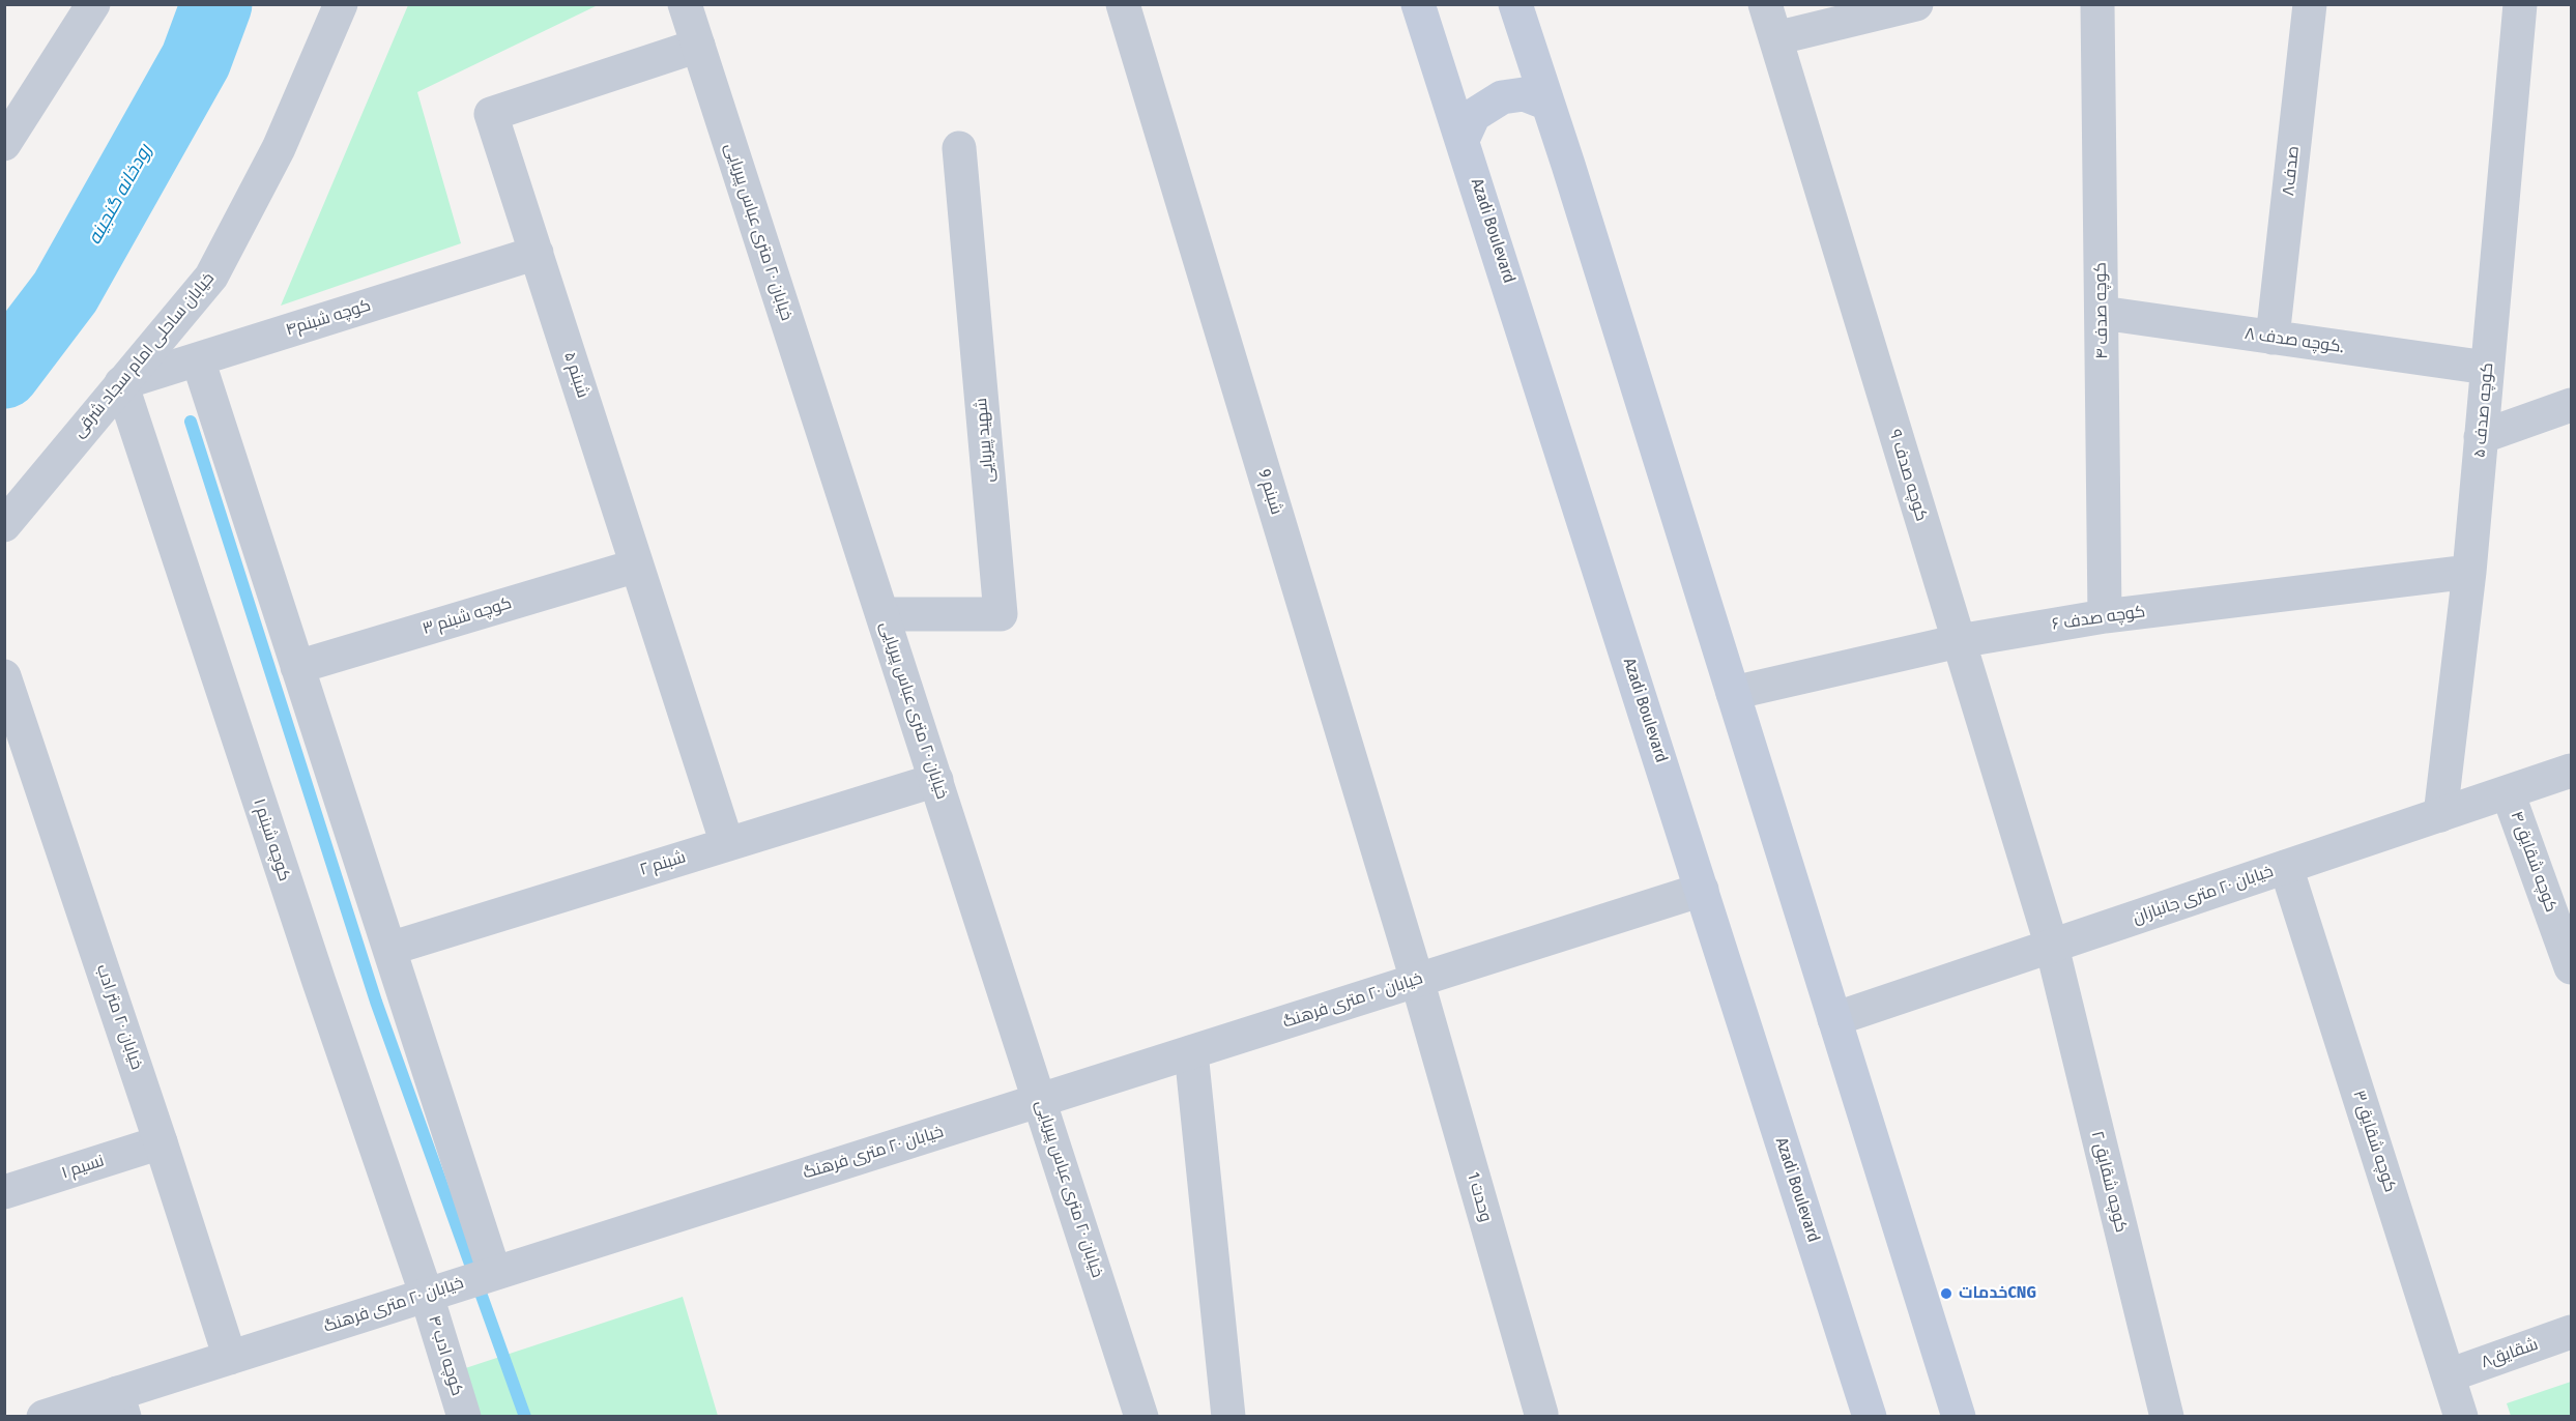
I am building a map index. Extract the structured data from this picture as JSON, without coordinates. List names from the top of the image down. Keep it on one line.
{"streets":{"main road":["Azadi Boulevard"],"street":["صدف۸","خیابان ۲۰ متری عباس پیریایی","کوچه صدف ۴","کوچه شبنم۴","کوچه صدف ۸.","خیابان ساحلی امام سجاد شرقی","شبنم ۵","کوچه صدف ۵","شهید پیریایی","کوچه صدف ۹","شبنم 9","کوچه شبنم ۳","کوچه صدف ۶","کوچه شبنم ۱","کوچه شقایق ۴","شبنم ۲","خیابان ۲۰ متری جانبازان","خیابان ۲۰ متری فرهنگ","خیابان ۲۰ متر ادب","کوچه شقایق ۳","نسیم ۱","کوچه شقایق ۲","وحدت 1","شقایق۸","کوچه ادب ۴"]},"crossings":[["صدف۸","کوچه صدف ۸."],["Azadi Boulevard","خیابان ۲۰ متری فرهنگ"],["خیابان ۲۰ متری عباس پیریایی","شبنم ۵"],["خیابان ۲۰ متری عباس پیریایی","شهید پیریایی"],["خیابان ۲۰ متری عباس پیریایی","شبنم ۲"],["خیابان ۲۰ متری عباس پیریایی","خیابان ۲۰ متری فرهنگ"],["کوچه صدف ۴","کوچه صدف ۸."],["کوچه صدف ۴","کوچه صدف ۶"],["کوچه شبنم۴","خیابان ساحلی امام سجاد شرقی"],["کوچه شبنم۴","شبنم ۵"],["کوچه شبنم۴","کوچه شبنم ۱"],["کوچه صدف ۸.","کوچه صدف ۵"],["خیابان ساحلی امام سجاد شرقی","کوچه شبنم ۱"],["شبنم ۵","کوچه شبنم ۳"],["شبنم ۵","شبنم ۲"],["کوچه صدف ۵","کوچه صدف ۶"],["کوچه صدف ۵","خیابان ۲۰ متری جانبازان"],["کوچه صدف ۹","کوچه صدف ۶"],["کوچه صدف ۹","خیابان ۲۰ متری جانبازان"],["کوچه صدف ۹","کوچه شقایق ۲"],["شبنم 9","خیابان ۲۰ متری فرهنگ"],["شبنم 9","وحدت 1"],["کوچه شبنم ۱","خیابان ۲۰ متری فرهنگ"],["کوچه شبنم ۱","کوچه ادب ۴"],["کوچه شقایق ۴","خیابان ۲۰ متری جانبازان"],["خیابان ۲۰ متری جانبازان","کوچه شقایق ۳"],["خیابان ۲۰ متری جانبازان","کوچه شقایق ۲"],["خیابان ۲۰ متری فرهنگ","خیابان ۲۰ متر ادب"],["خیابان ۲۰ متری فرهنگ","وحدت 1"],["خیابان ۲۰ متری فرهنگ","کوچه ادب ۴"],["خیابان ۲۰ متر ادب","نسیم ۱"],["کوچه شقایق ۳","شقایق۸"]],"water":["رودخانه گنجینه"],"places":["خدماتCNG"]}
